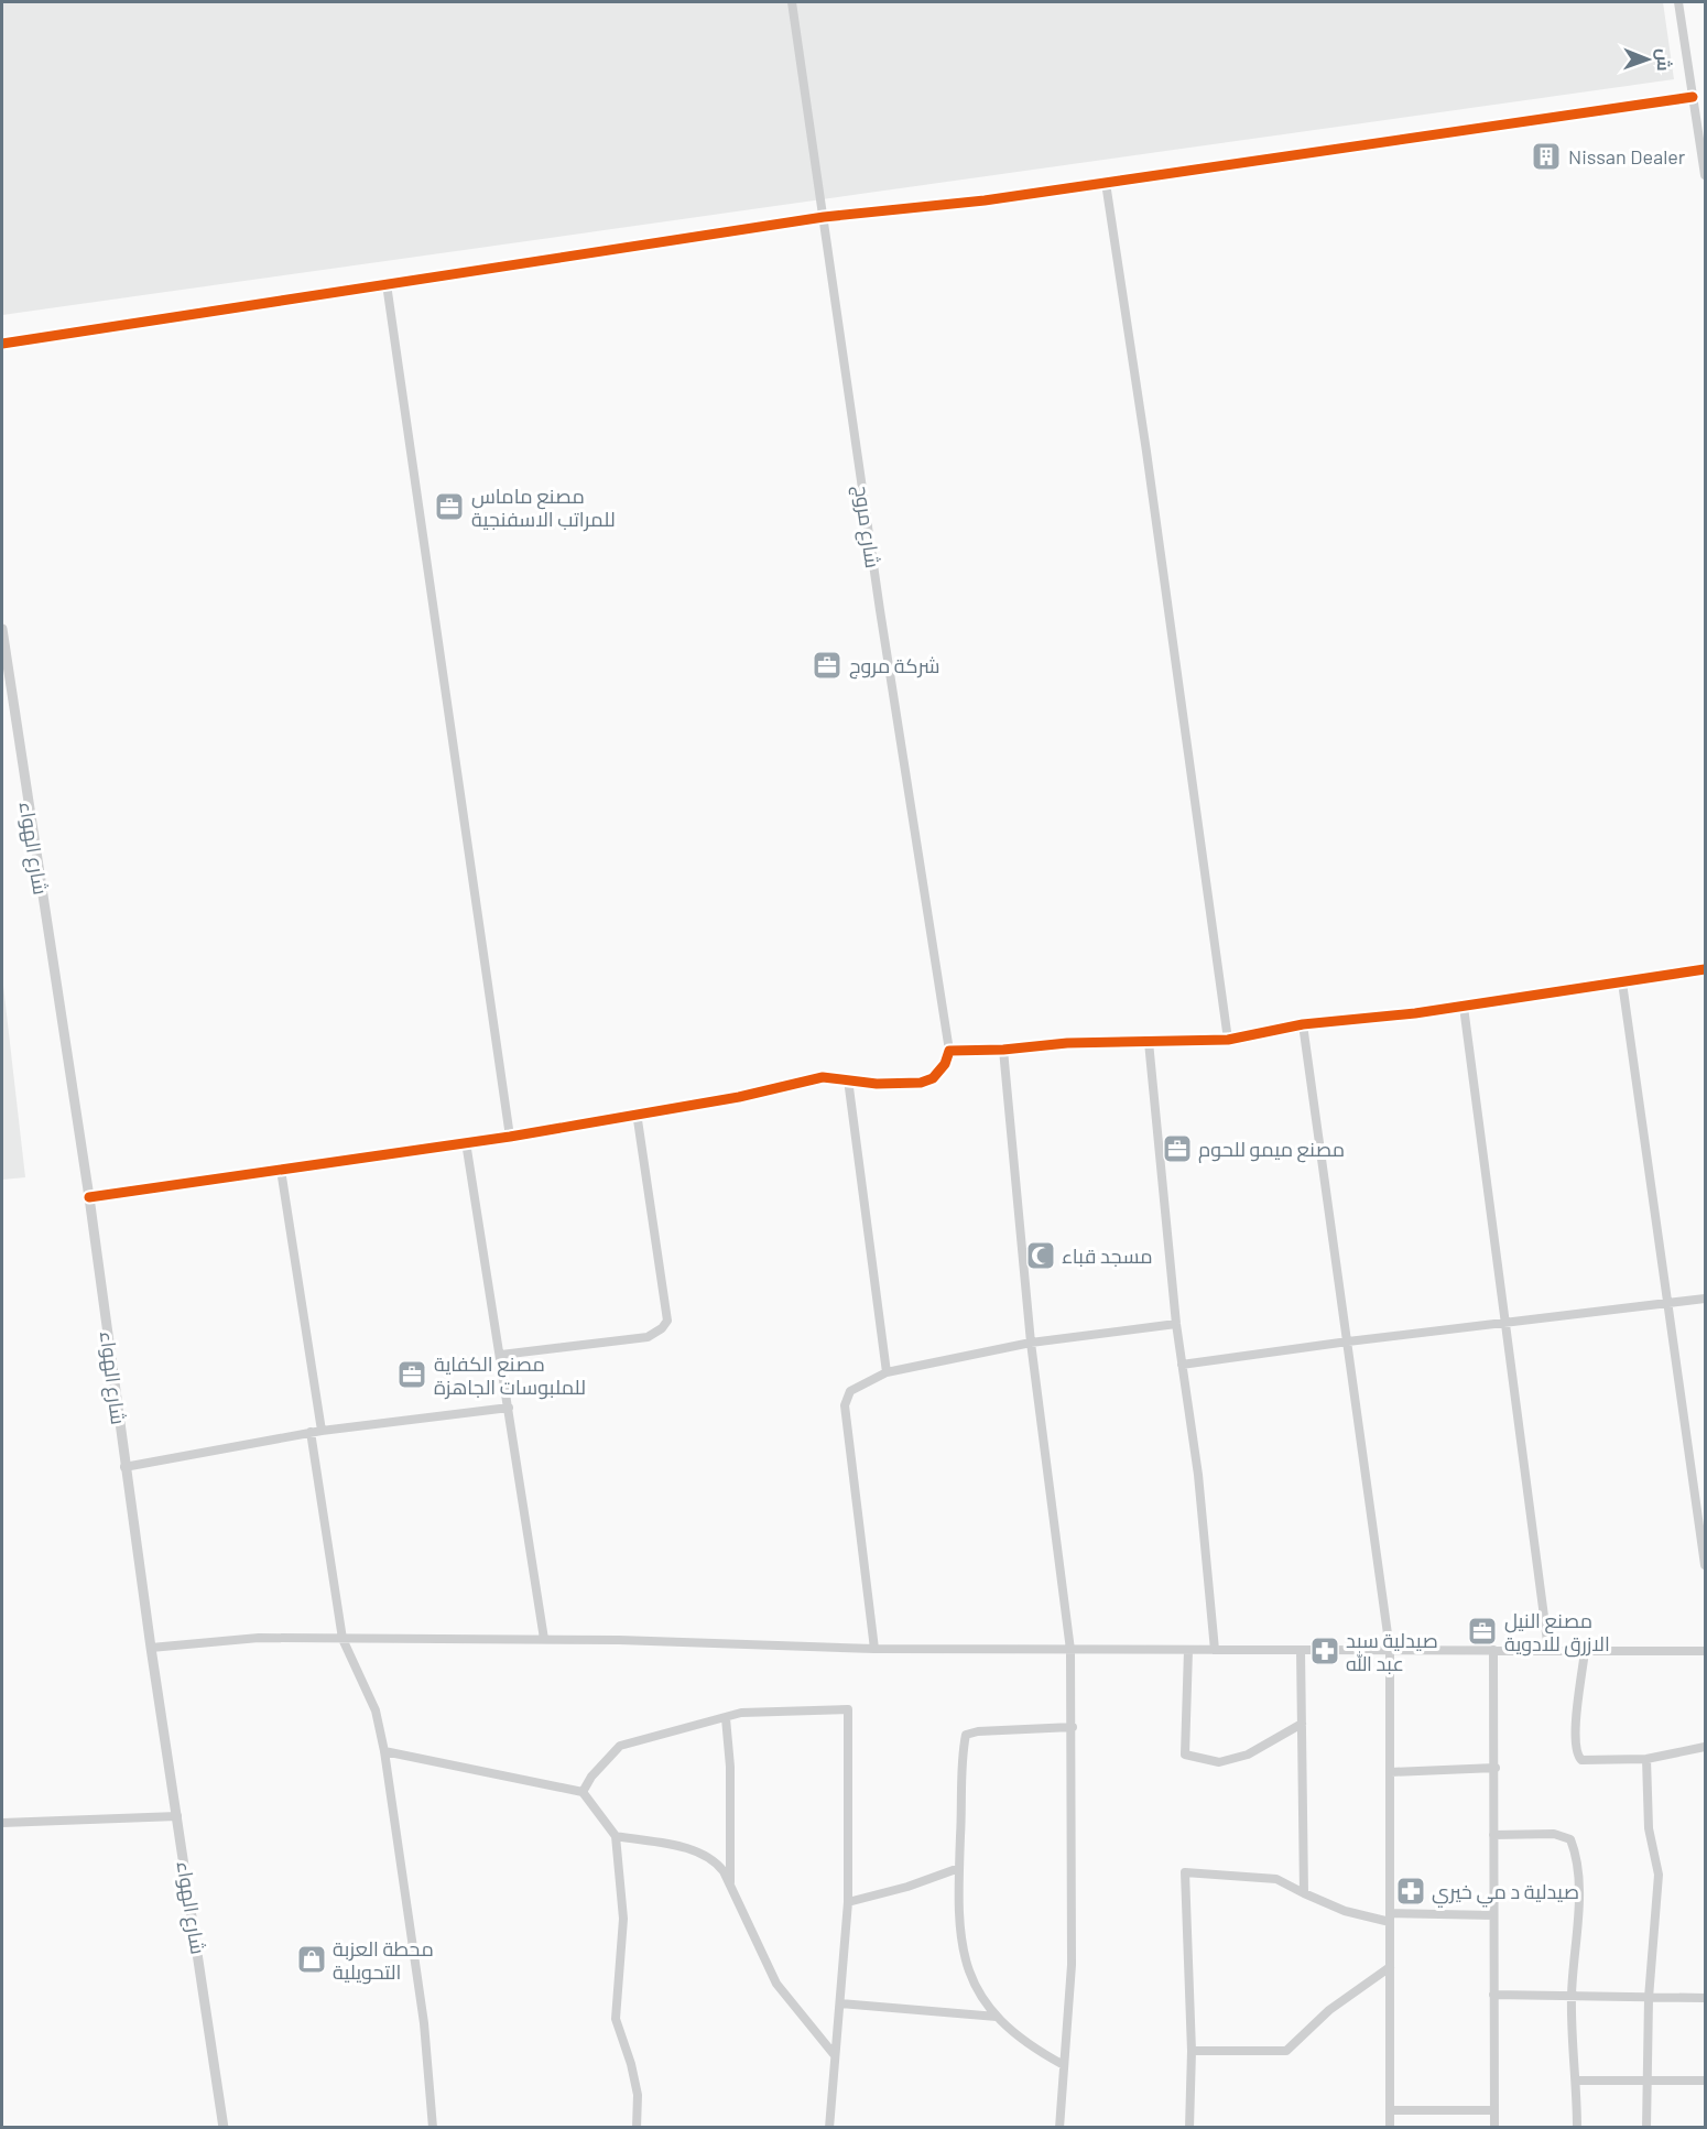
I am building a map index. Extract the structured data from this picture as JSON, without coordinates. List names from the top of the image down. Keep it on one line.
{"streets":{"street":["شارع مروج","شارع الهواء"]},"places":{"building":["Nissan Dealer"],"office":["مصنع ماماس للمراتب الاسفنجية","شركة مروج","مصنع ميمو للحوم","مصنع الكفاية للملبوسات الجاهزة","مصنع النيل الازرق للادوية"],"mosque":["مسجد قباء"],"pharmacy":["صيدلية سيد عبد الله","صيدلية د مي خيري"],"shop":["محطة العزبة التحويلية"]},"north":"right"}
